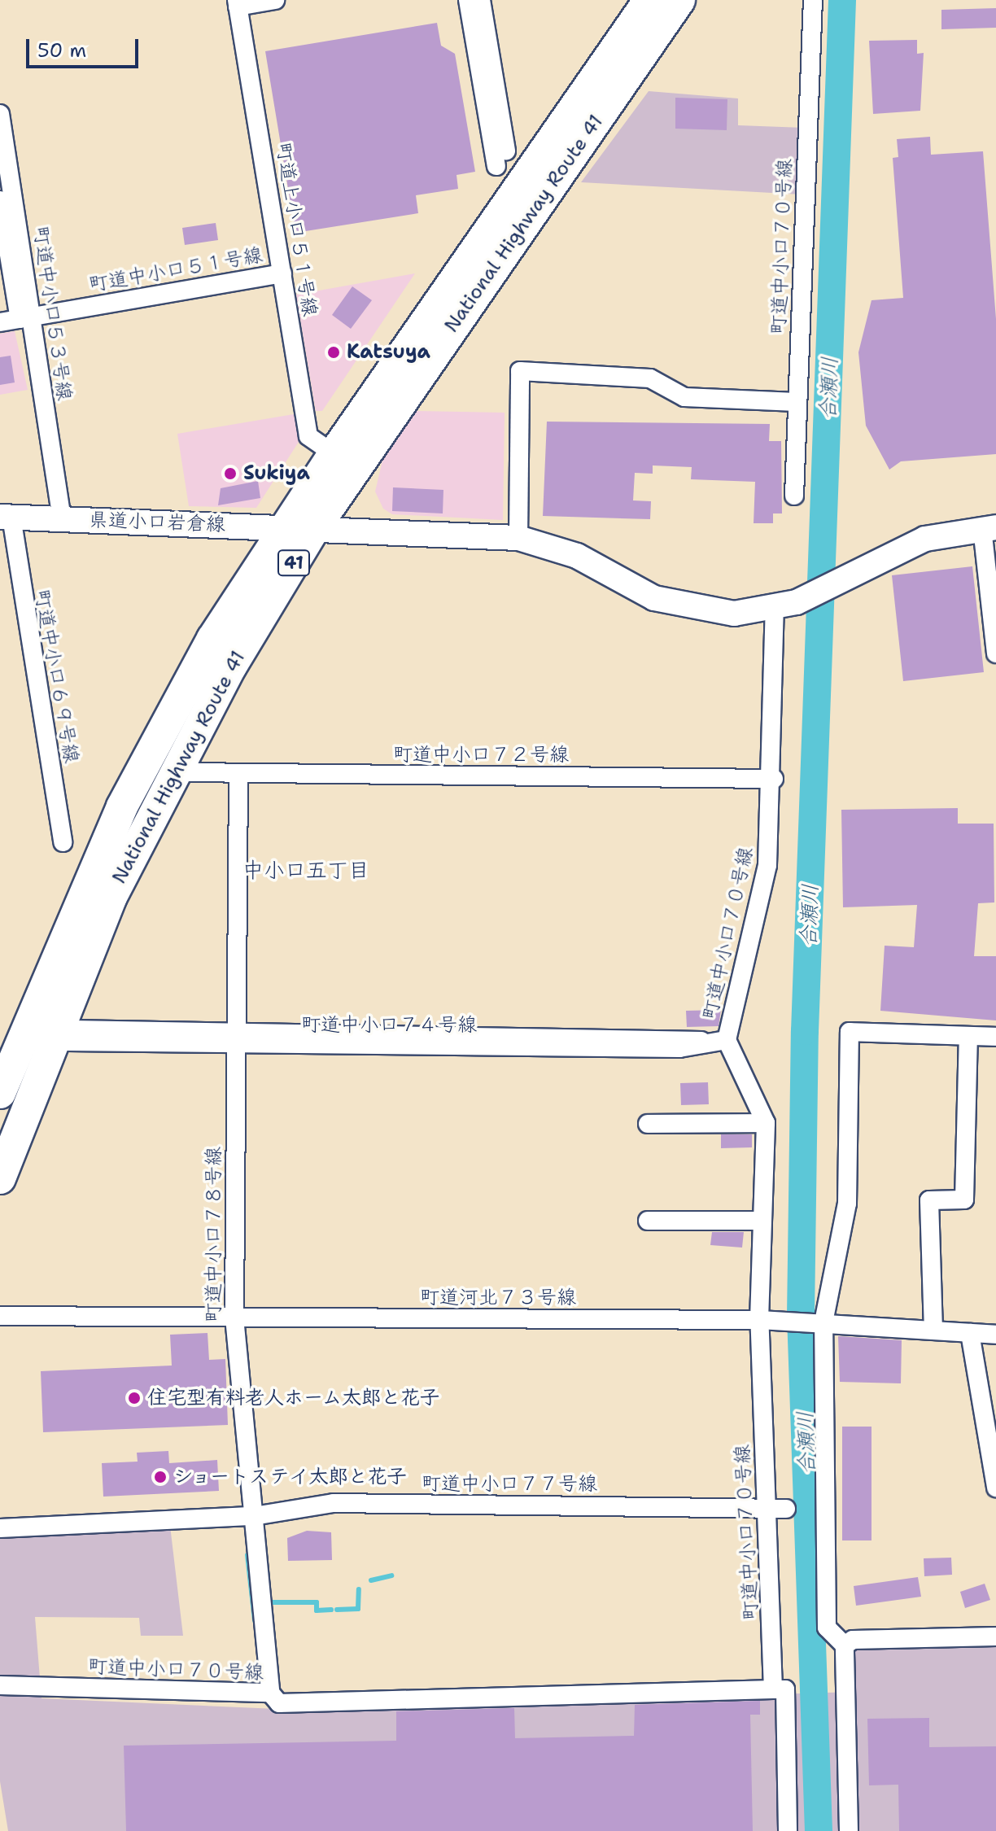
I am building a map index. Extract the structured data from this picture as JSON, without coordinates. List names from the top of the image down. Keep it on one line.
{"streets":{"highway":["National Highway Route 41","41"],"street":["町道上小口５１号線","町道中小口７０号線","町道中小口５１号線","町道中小口５３号線","県道小口岩倉線","町道中小口６９号線","町道中小口７２号線","町道中小口７４号線","町道中小口７８号線","町道河北７３号線","町道中小口７７号線"]},"crossings":[["National Highway Route 41","町道上小口５１号線"],["National Highway Route 41","県道小口岩倉線"],["町道上小口５１号線","町道中小口５１号線"],["町道中小口７０号線","県道小口岩倉線"],["町道中小口７０号線","町道中小口７２号線"],["町道中小口７０号線","町道中小口７４号線"],["町道中小口７０号線","町道中小口７８号線"],["町道中小口７０号線","町道河北７３号線"],["町道中小口７０号線","町道中小口７７号線"],["町道中小口５１号線","町道中小口５３号線"],["町道中小口５３号線","県道小口岩倉線"],["県道小口岩倉線","町道中小口６９号線"],["町道中小口７２号線","町道中小口７８号線"],["町道中小口７４号線","町道中小口７８号線"],["町道中小口７８号線","町道河北７３号線"],["町道中小口７８号線","町道中小口７７号線"]],"districts":["中小口五丁目"],"water":["合瀬川"],"places":["Katsuya","Sukiya","住宅型有料老人ホーム太郎と花子","ショートステイ太郎と花子"],"scale_bar":"50 m"}
